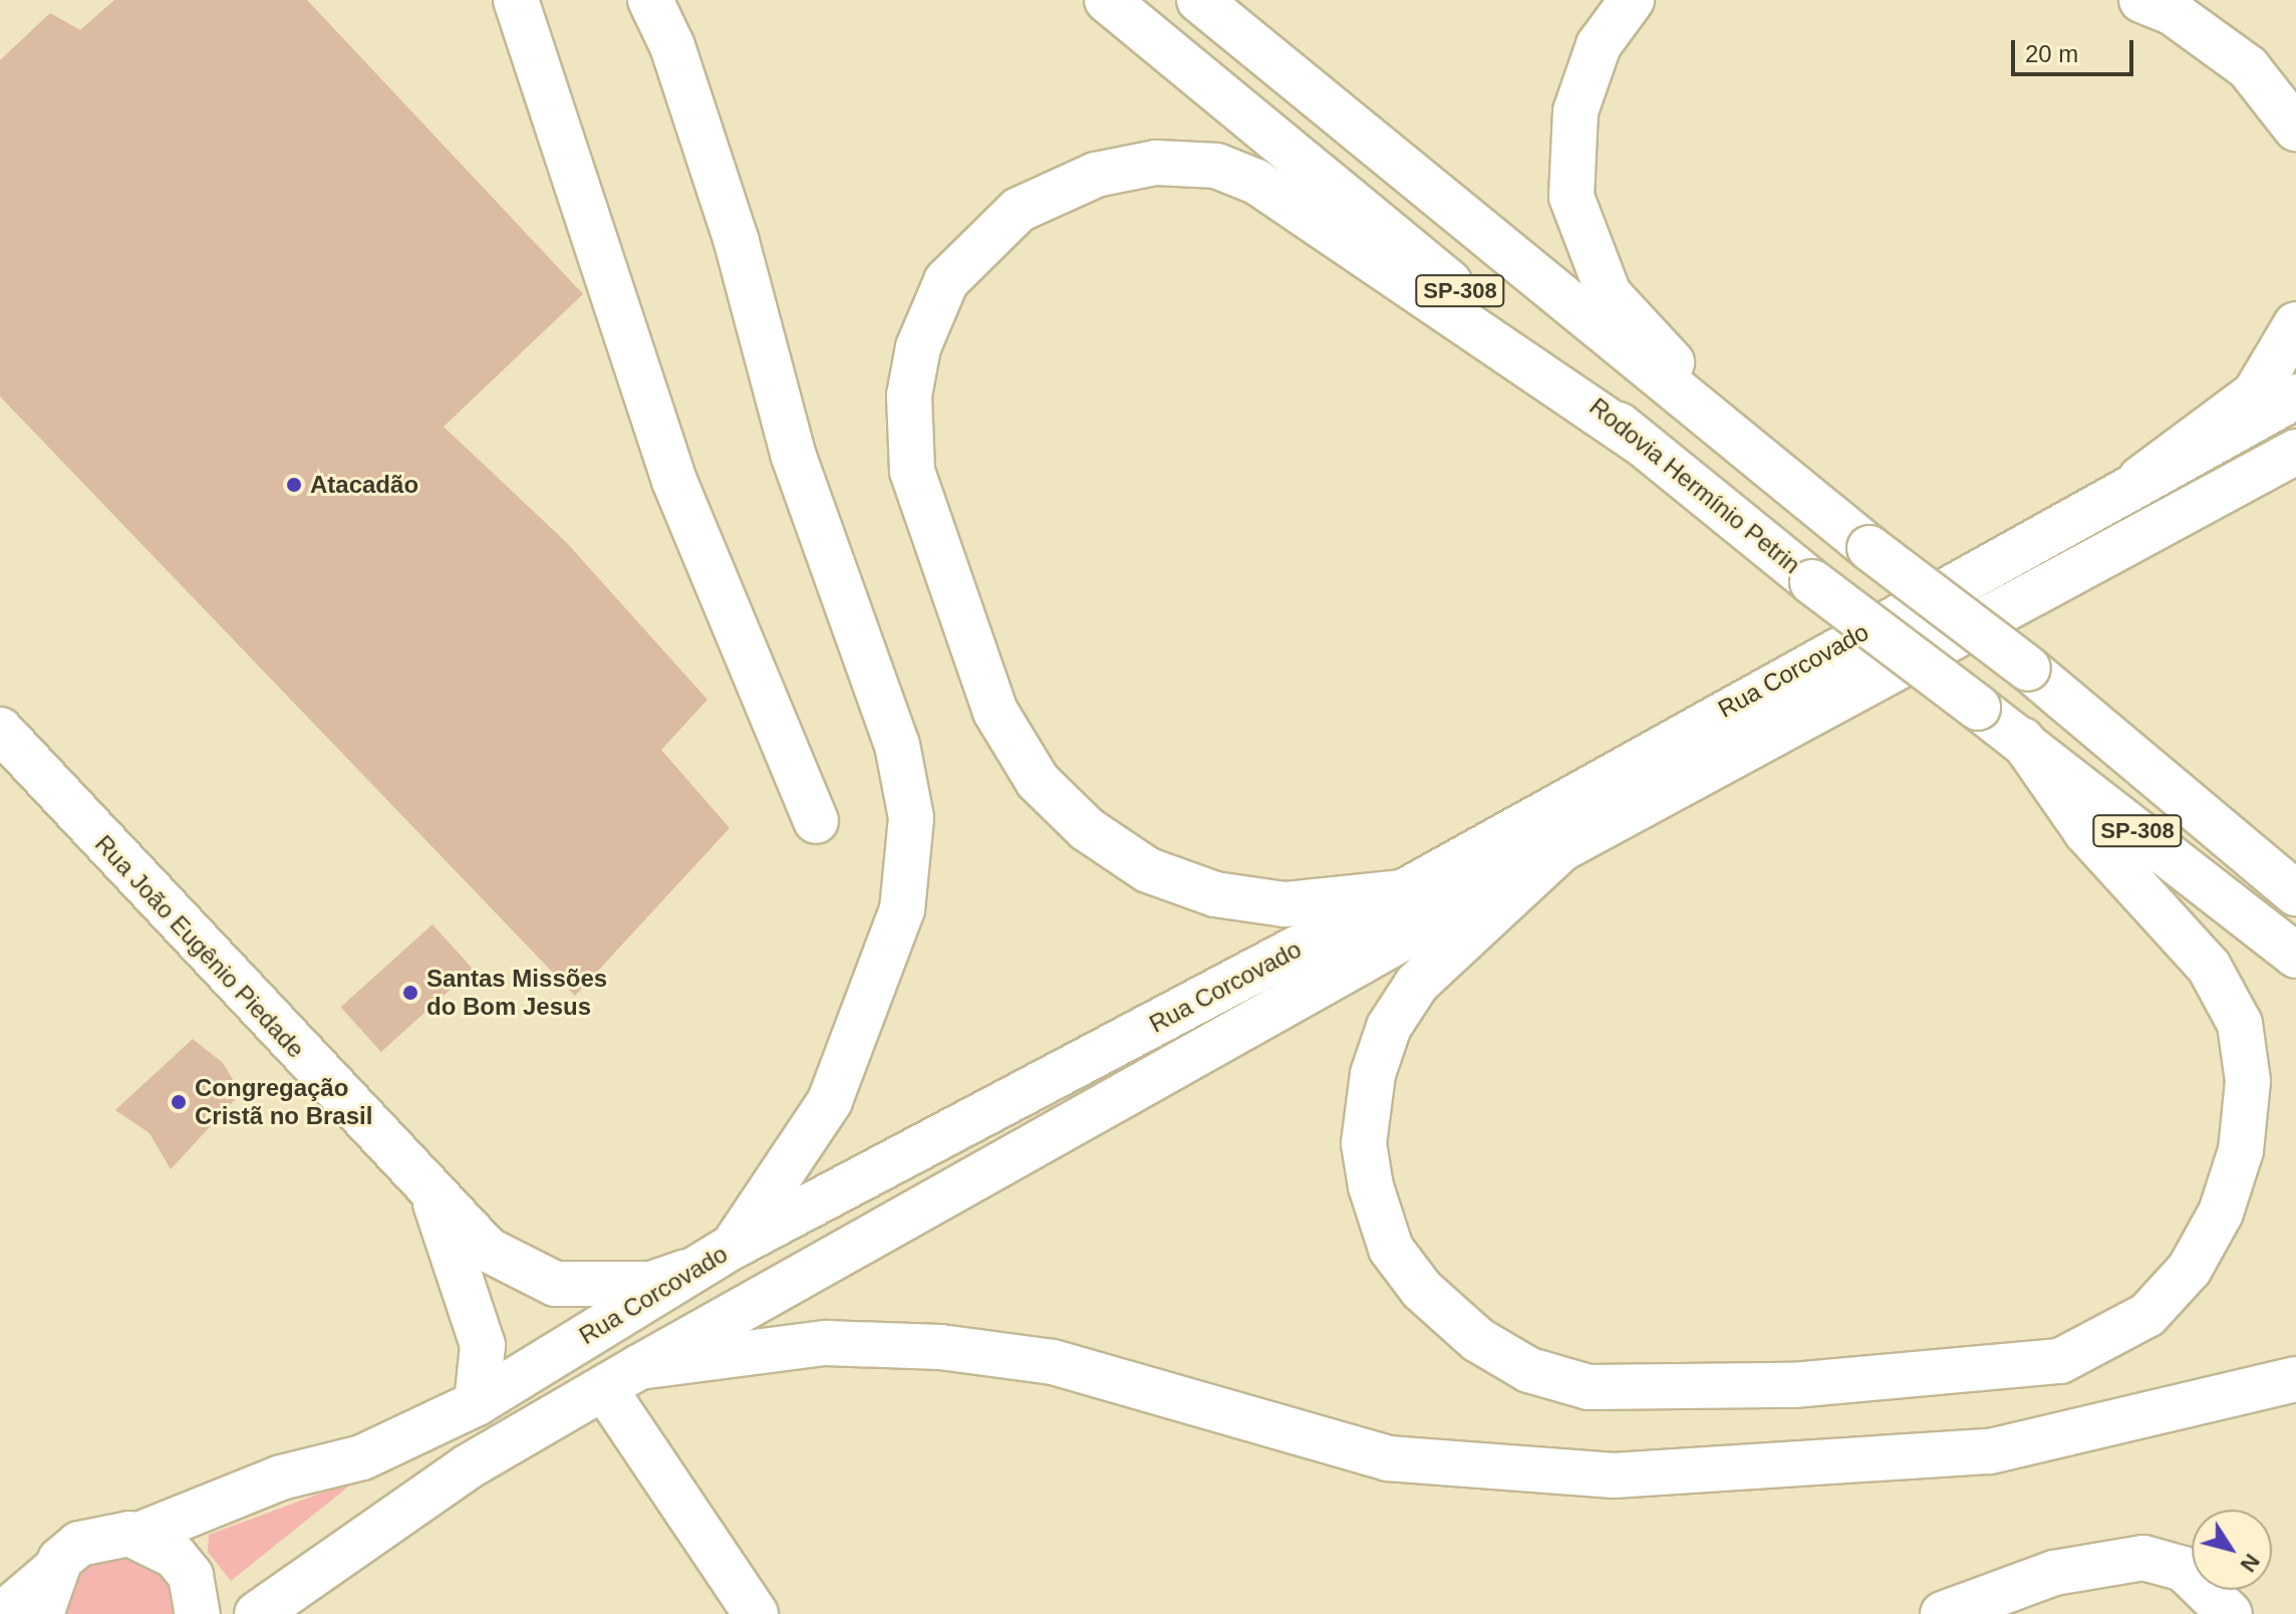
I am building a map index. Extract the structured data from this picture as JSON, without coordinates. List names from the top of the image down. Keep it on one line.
{"streets":{"main road":["SP-308","Rodovia Hermínio Petrin","Rua Corcovado","Rua João Eugênio Piedade"]},"crossings":[["Rua Corcovado","Rua João Eugênio Piedade"]],"places":["Atacadão","Santas Missões do Bom Jesus","Congregação Cristã no Brasil"],"scale_bar":"20 m","north":"bottom right"}
